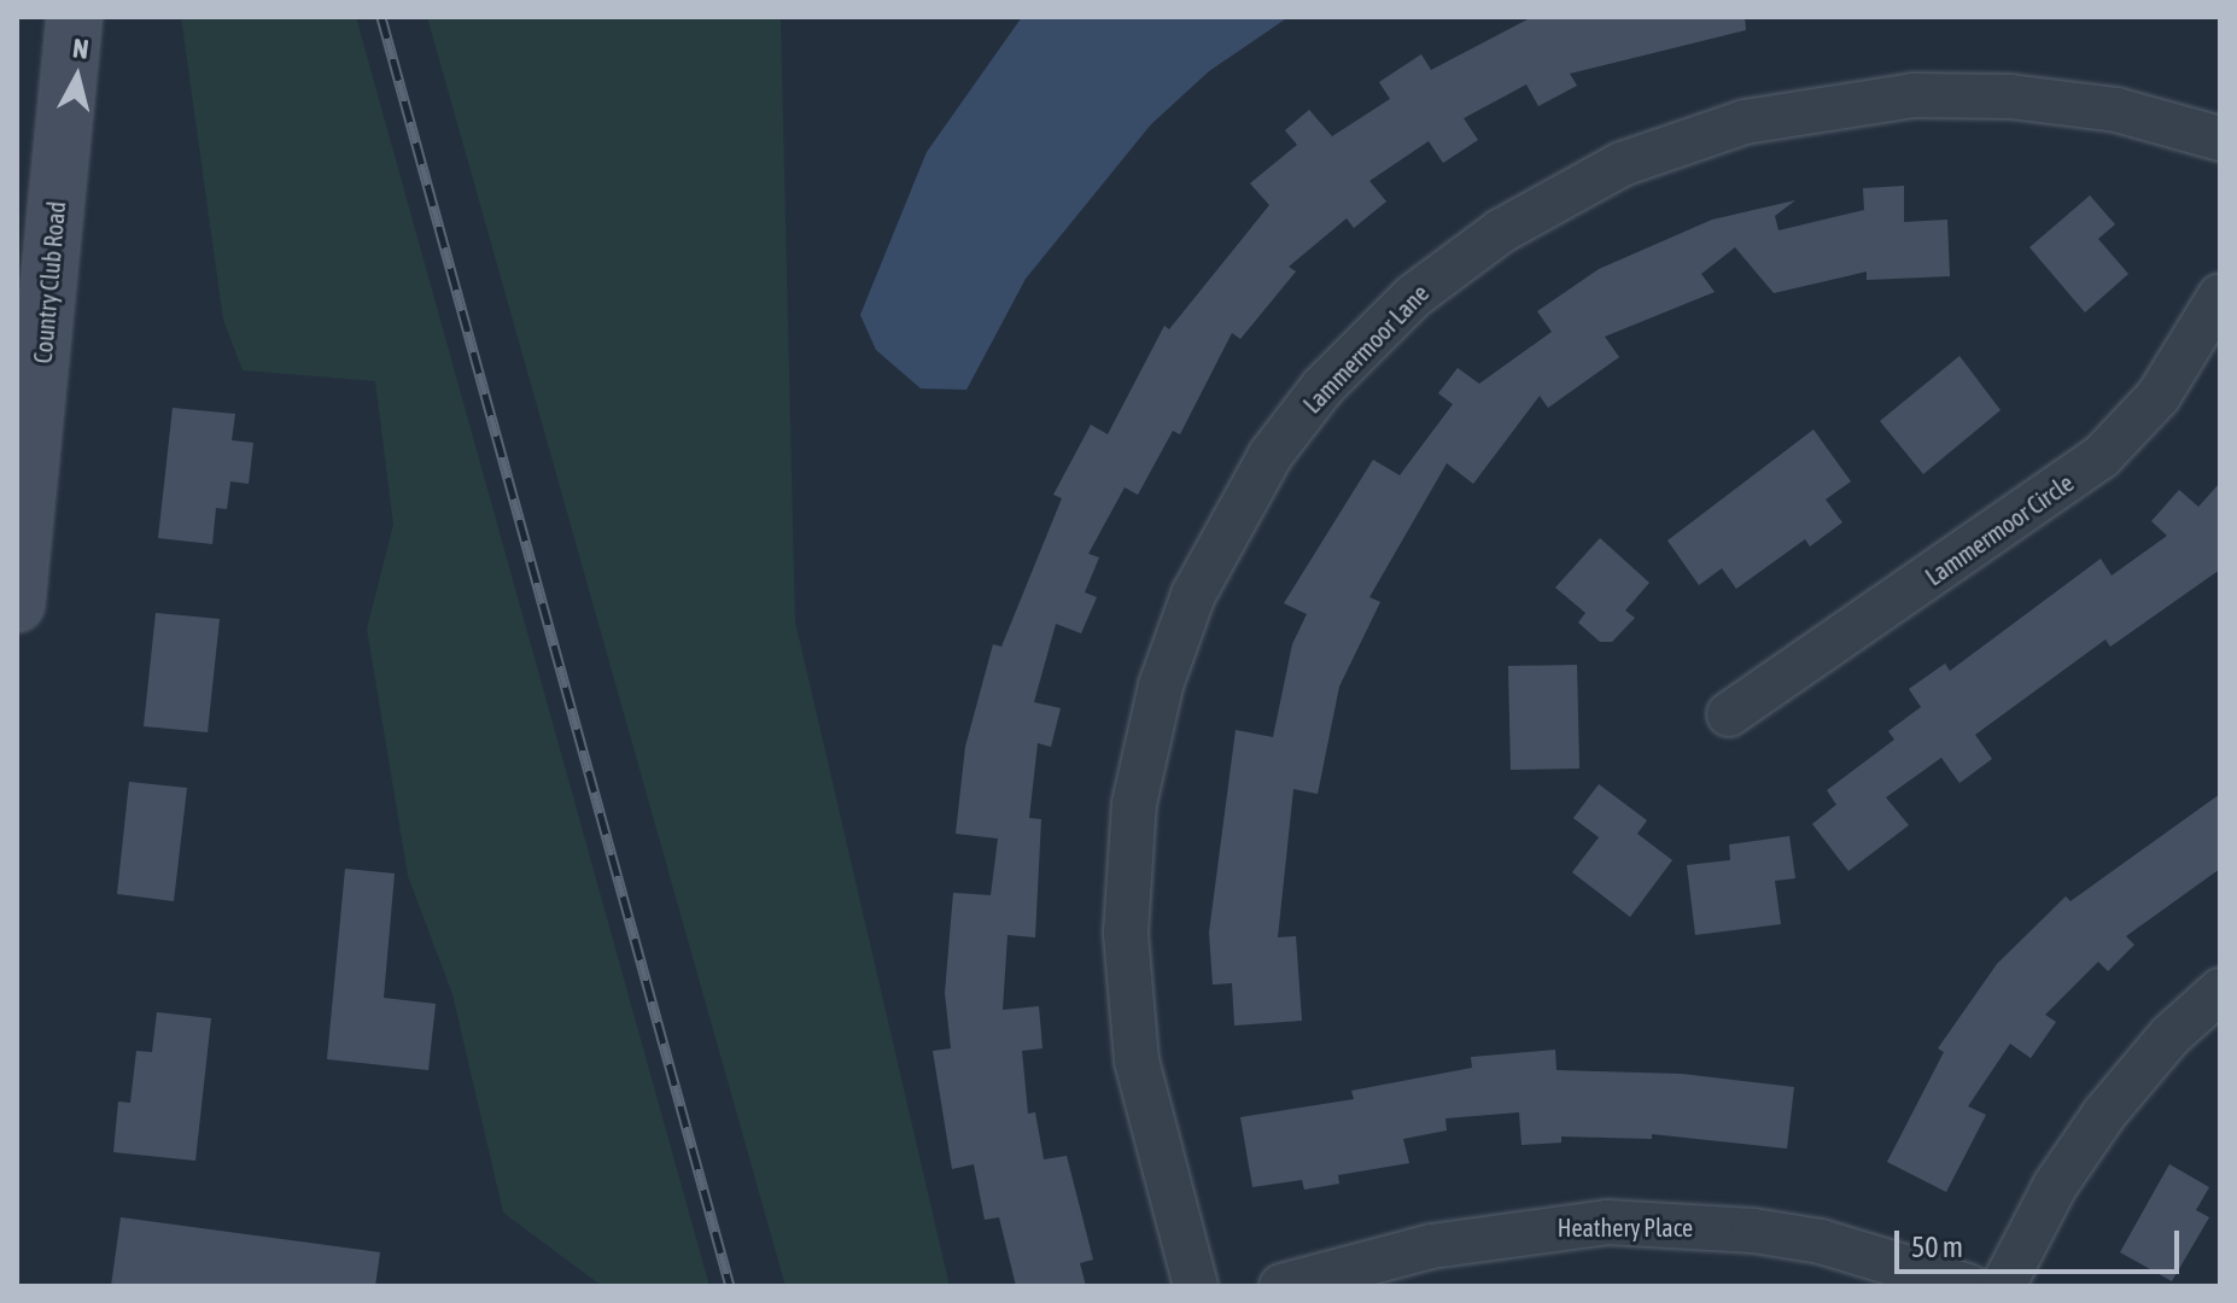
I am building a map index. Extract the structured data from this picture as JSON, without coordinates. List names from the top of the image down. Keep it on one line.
{"streets":{"main road":["Country Club Road"],"street":["Lammermoor Lane","Lammermoor Circle","Heathery Place"]},"scale_bar":"50 m","north":"top"}
